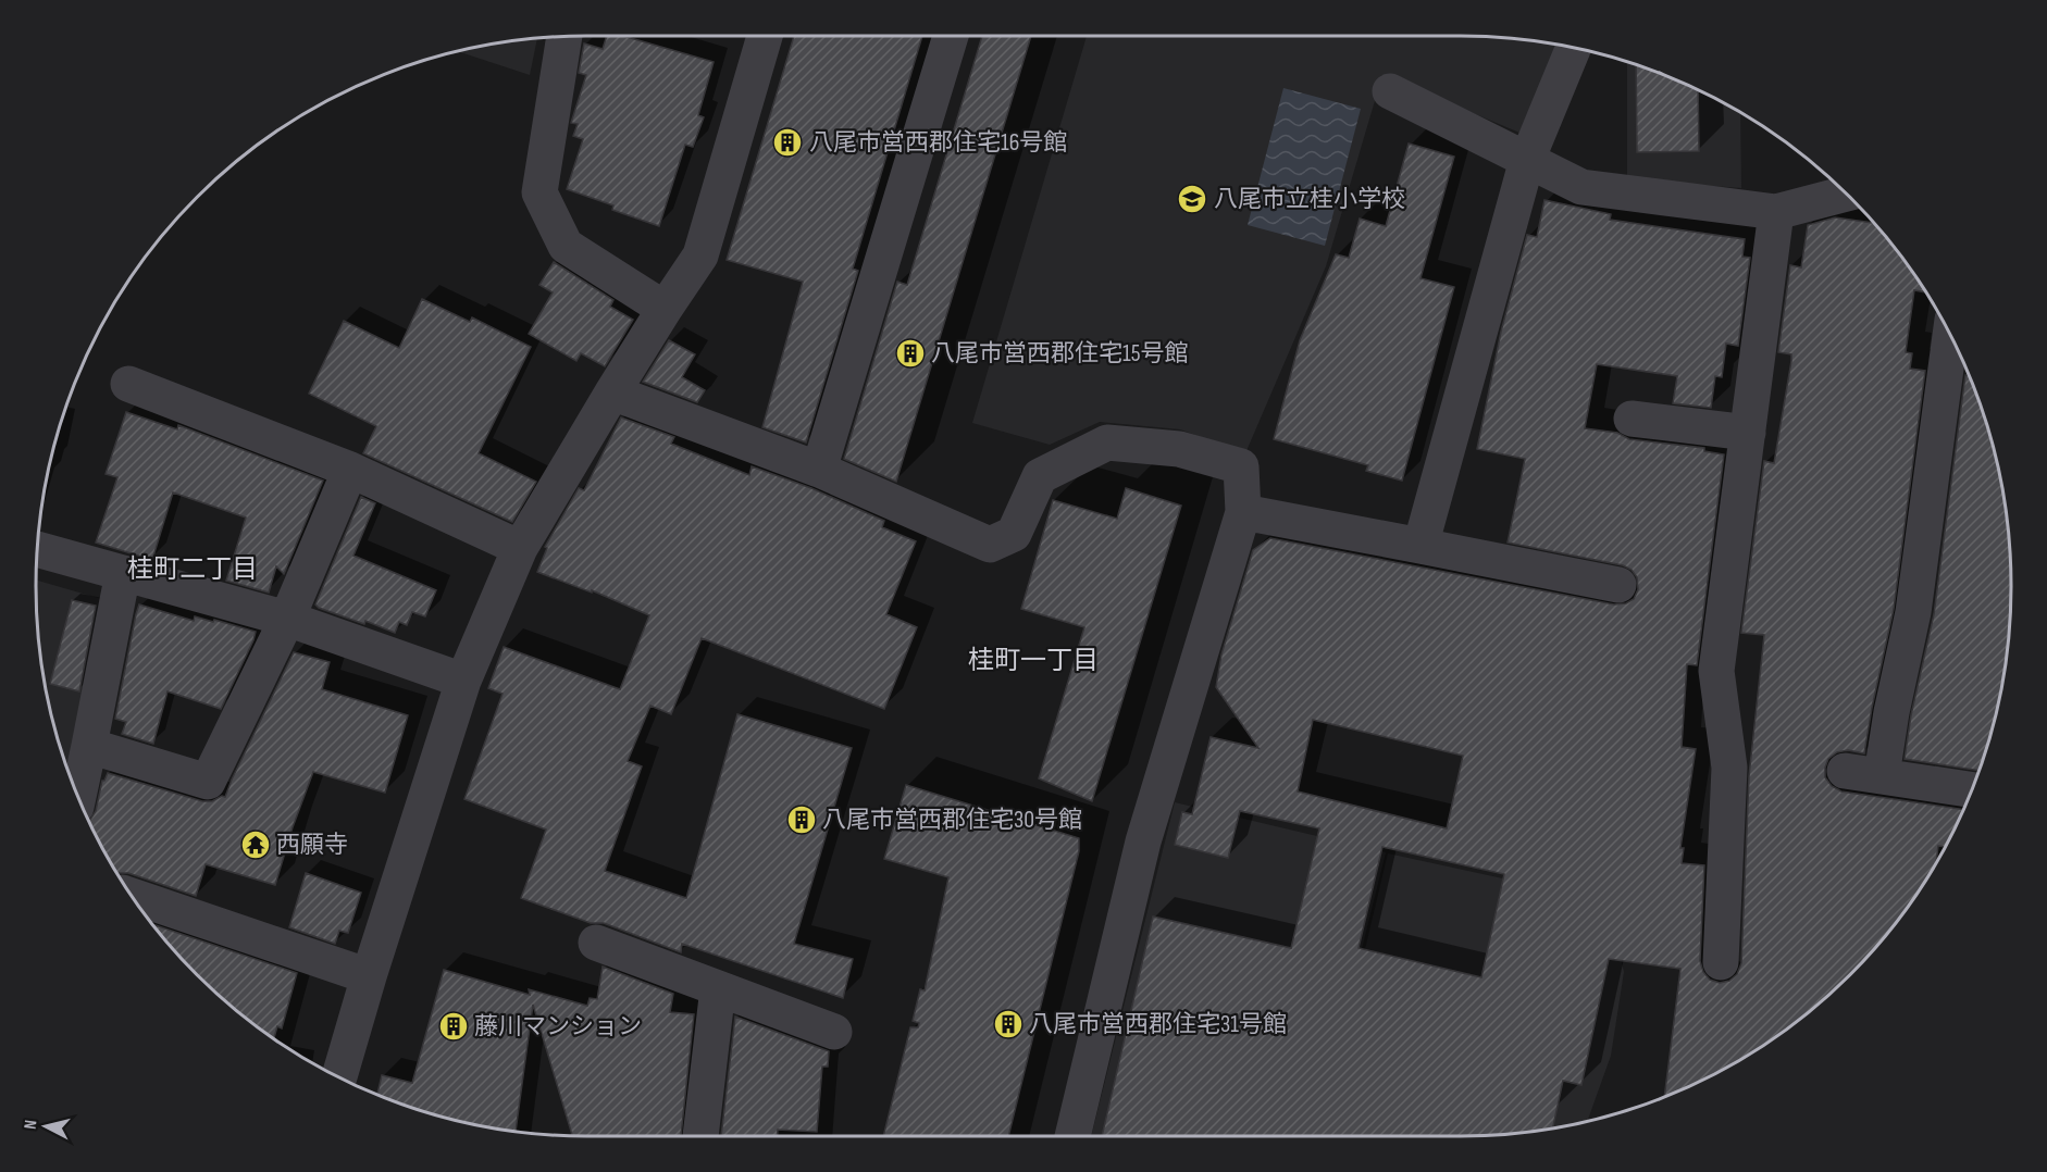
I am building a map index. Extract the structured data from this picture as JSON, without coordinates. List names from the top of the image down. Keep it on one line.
{"districts":["桂町二丁目","桂町一丁目"],"places":{"building":["八尾市営西郡住宅16号館","八尾市営西郡住宅15号館","八尾市営西郡住宅30号館","八尾市営西郡住宅31号館","藤川マンション"],"school or university":["八尾市立桂小学校"],"temple":["西願寺"]},"north":"left"}
